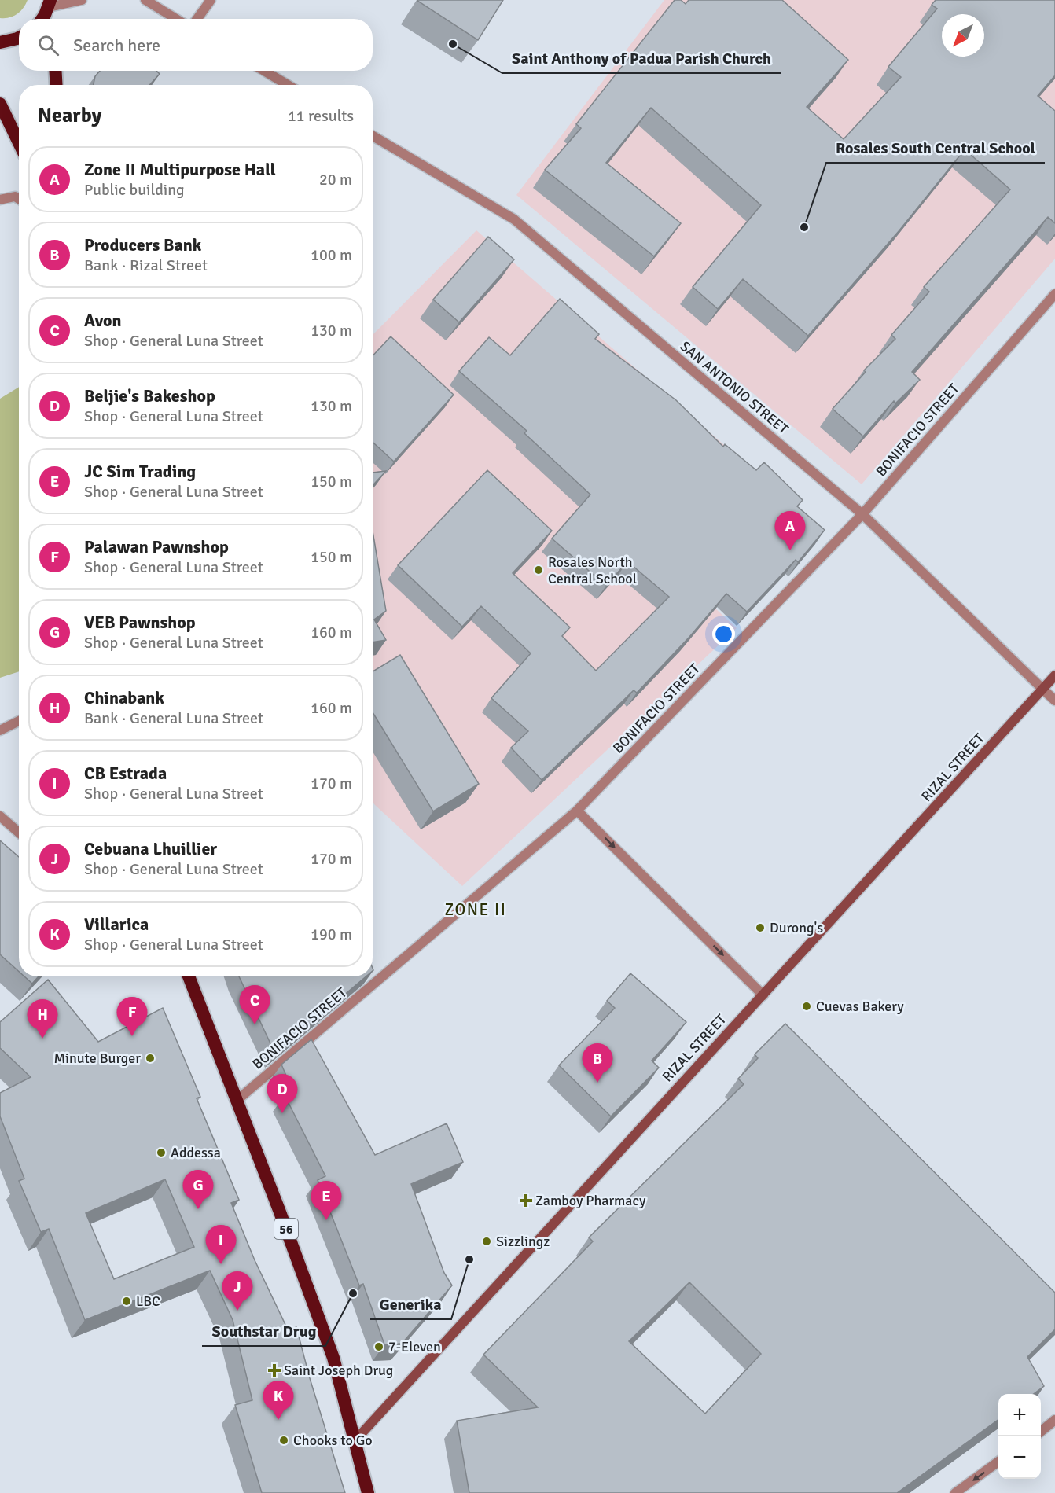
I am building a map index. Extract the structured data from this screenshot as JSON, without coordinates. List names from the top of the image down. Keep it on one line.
{"streets":{"highway":["56"],"main road":["RIZAL STREET"],"street":["SAN ANTONIO STREET","BONIFACIO STREET"]},"crossings":[["SAN ANTONIO STREET","BONIFACIO STREET"],["SAN ANTONIO STREET","RIZAL STREET"],["BONIFACIO STREET","56"],["RIZAL STREET","56"]],"districts":["ZONE II"],"places":{"other":["Saint Anthony of Padua Parish Church","Rosales South Central School","Rosales North Central School","Durong's","Cuevas Bakery","Minute Burger","Addessa","Sizzlingz","Generika","Southstar Drug","LBC","7-Eleven","Chooks to Go"],"health":["Zamboy Pharmacy","Saint Joseph Drug"]},"north":"bottom left","page":{"search":"Search here","heading":["Nearby","11 results"],"list":[{"mark":"A","name":"Zone II Multipurpose Hall","note":"Public building","value":"20 m"},{"mark":"B","name":"Producers Bank","note":"Bank · Rizal Street","value":"100 m"},{"mark":"C","name":"Avon","note":"Shop · General Luna Street","value":"130 m"},{"mark":"D","name":"Beljie's Bakeshop","note":"Shop · General Luna Street","value":"130 m"},{"mark":"E","name":"JC Sim Trading","note":"Shop · General Luna Street","value":"150 m"},{"mark":"F","name":"Palawan Pawnshop","note":"Shop · General Luna Street","value":"150 m"},{"mark":"G","name":"VEB Pawnshop","note":"Shop · General Luna Street","value":"160 m"},{"mark":"H","name":"Chinabank","note":"Bank · General Luna Street","value":"160 m"},{"mark":"I","name":"CB Estrada","note":"Shop · General Luna Street","value":"170 m"},{"mark":"J","name":"Cebuana Lhuillier","note":"Shop · General Luna Street","value":"170 m"},{"mark":"K","name":"Villarica","note":"Shop · General Luna Street","value":"190 m"}],"pins":["A","C","F","H","B","D","G","E","I","J","K"],"map_buttons":["+","−"]}}
